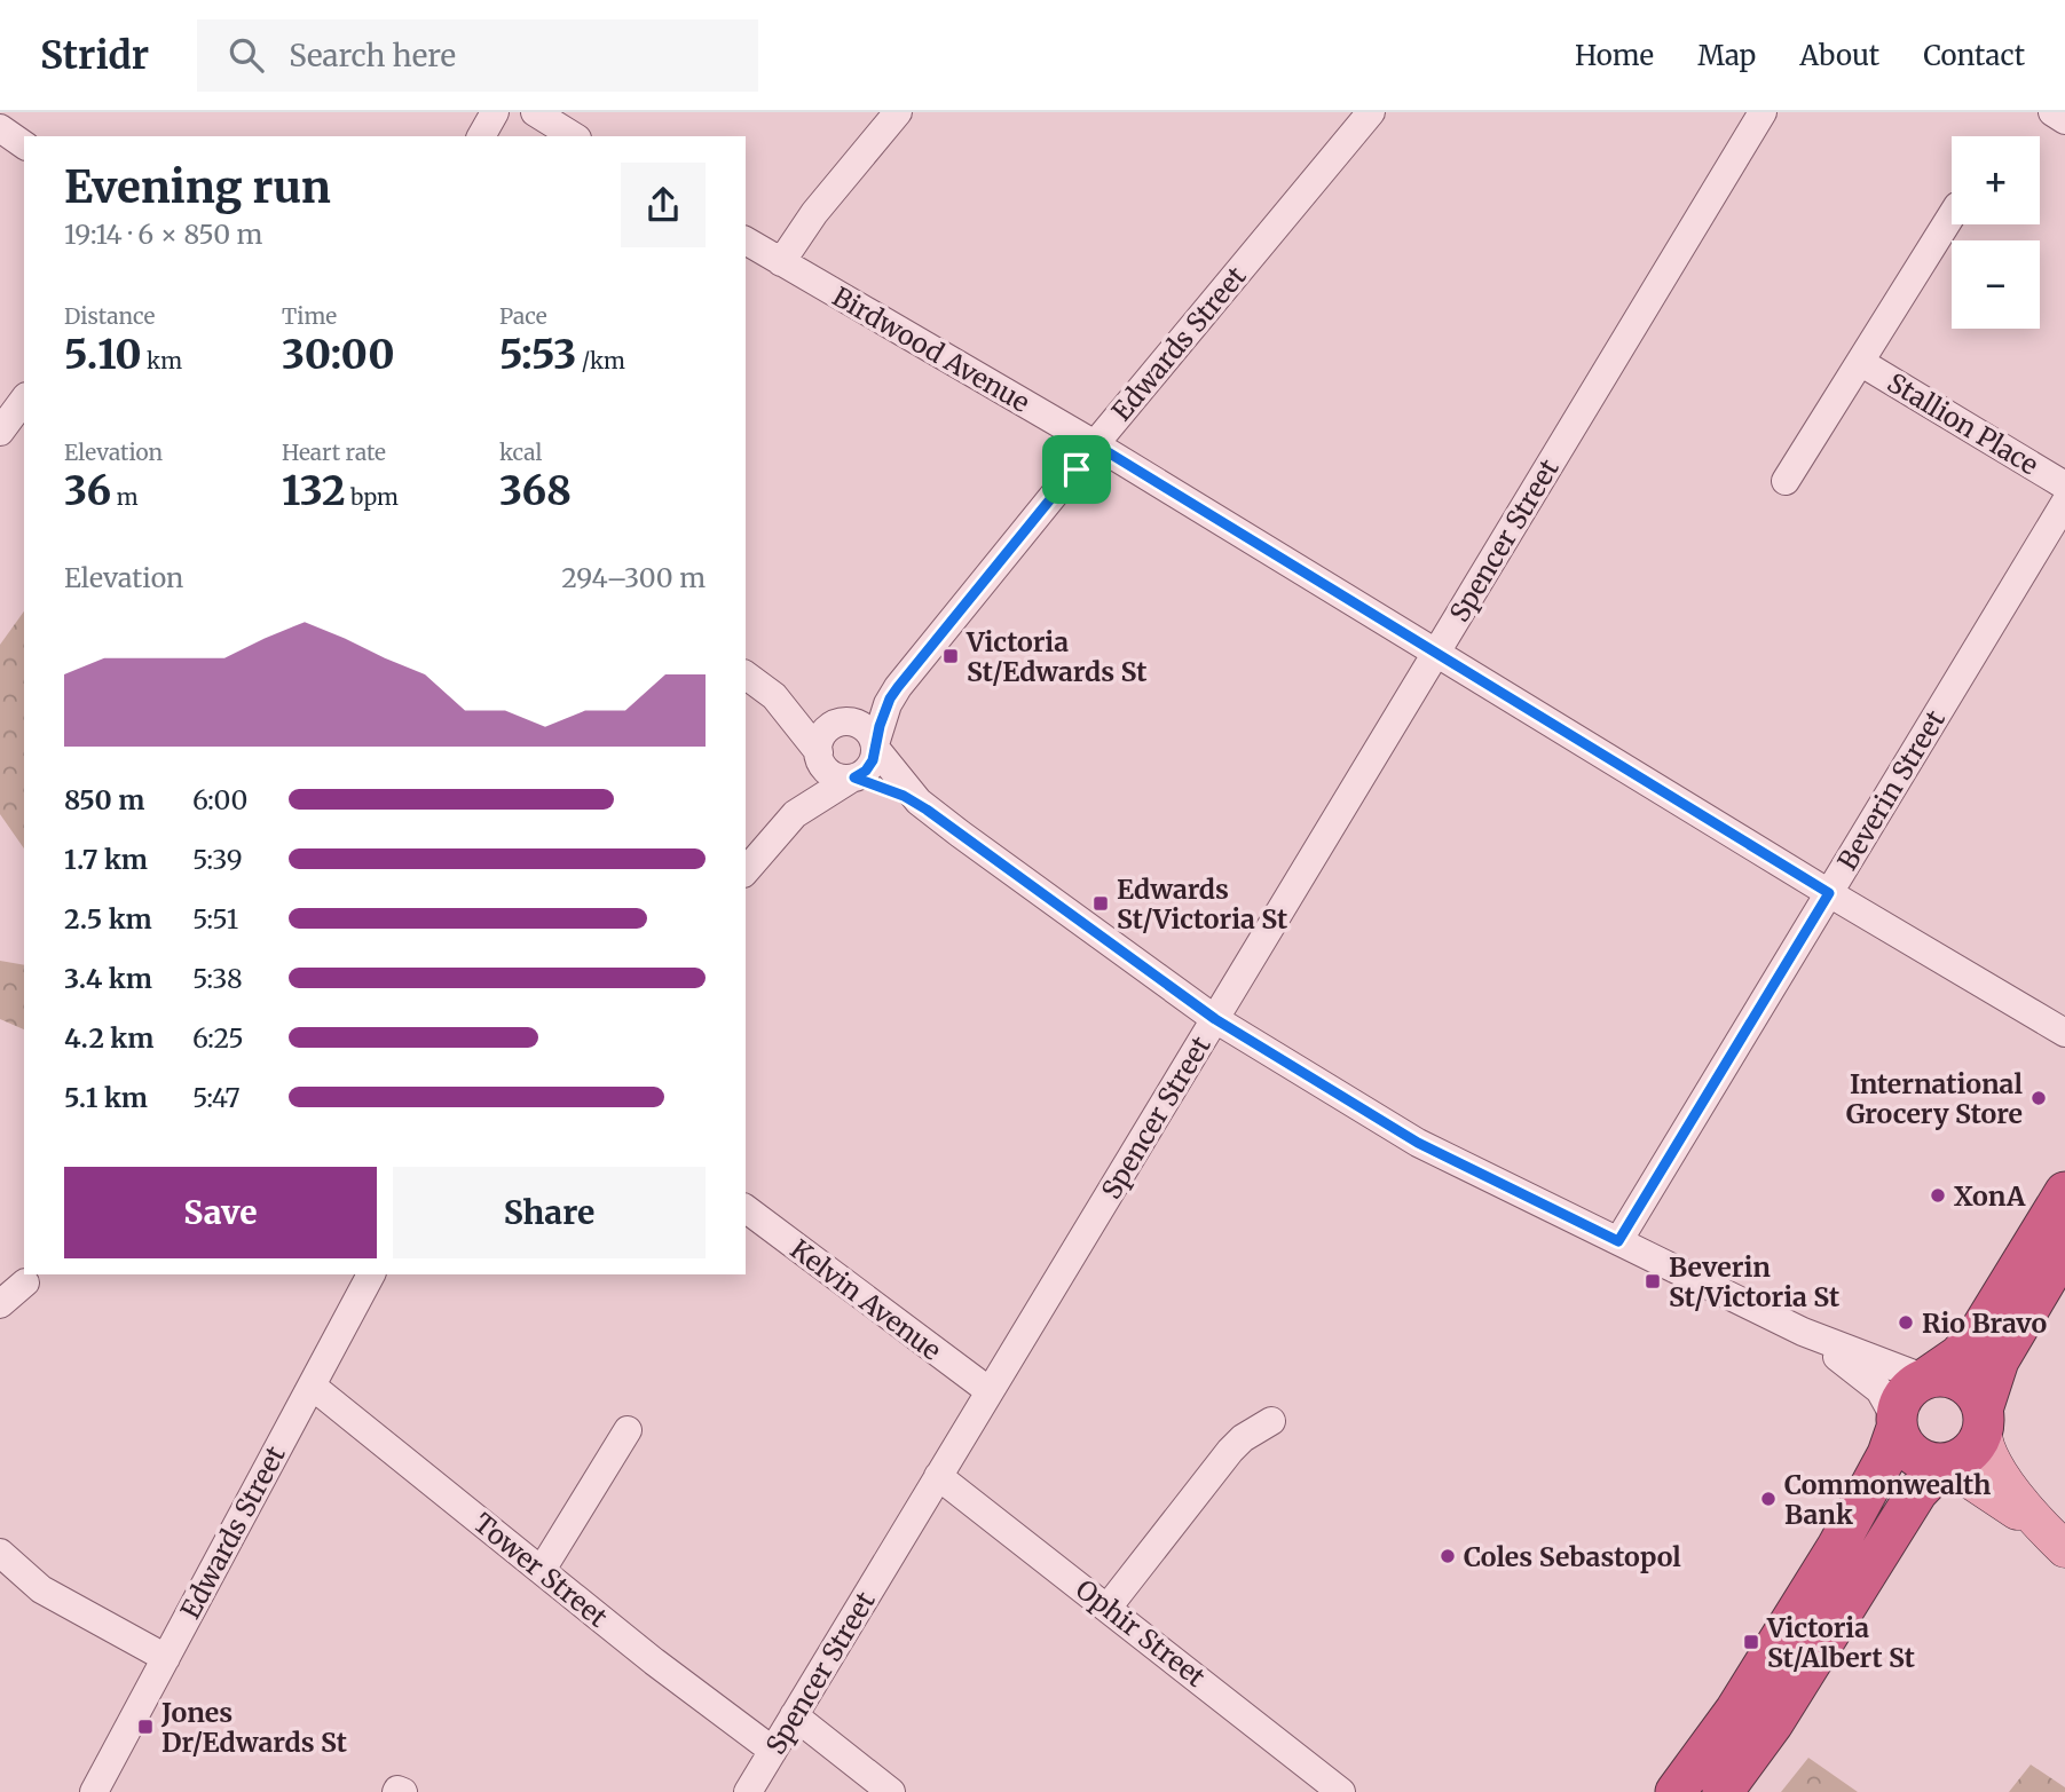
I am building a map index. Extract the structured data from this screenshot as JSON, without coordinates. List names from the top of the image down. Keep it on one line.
{"streets":{"street":["Edwards Street","Birdwood Avenue","Stallion Place","Spencer Street","Beverin Street","Kelvin Avenue","Tower Street","Ophir Street"]},"crossings":[["Edwards Street","Birdwood Avenue"],["Edwards Street","Tower Street"],["Birdwood Avenue","Spencer Street"],["Birdwood Avenue","Beverin Street"],["Spencer Street","Kelvin Avenue"],["Spencer Street","Tower Street"],["Spencer Street","Ophir Street"]],"places":{"transit":["Victoria St/Edwards St","Edwards St/Victoria St","Beverin St/Victoria St","Victoria St/Albert St","Jones Dr/Edwards St"],"other":["International Grocery Store","XonA","Rio Bravo","Commonwealth Bank","Coles Sebastopol"]},"page":{"header":"Stridr","search":"Search here","nav":["Home","Map","About","Contact"],"map_buttons":["+","−"],"heading":["Evening run","19:14 · 6 × 850 m"],"stats":[["Distance","5.10 km"],["Time","30:00"],["Pace","5:53 /km"],["Elevation","36 m"],["Heart rate","132 bpm"],["kcal","368"]],"chart":["Elevation","294–300 m"],"list":[{"name":"850 m","note":"6:00"},{"name":"1.7 km","note":"5:39"},{"name":"2.5 km","note":"5:51"},{"name":"3.4 km","note":"5:38"},{"name":"4.2 km","note":"6:25"},{"name":"5.1 km","note":"5:47"}],"buttons":["Save","Share"]}}
